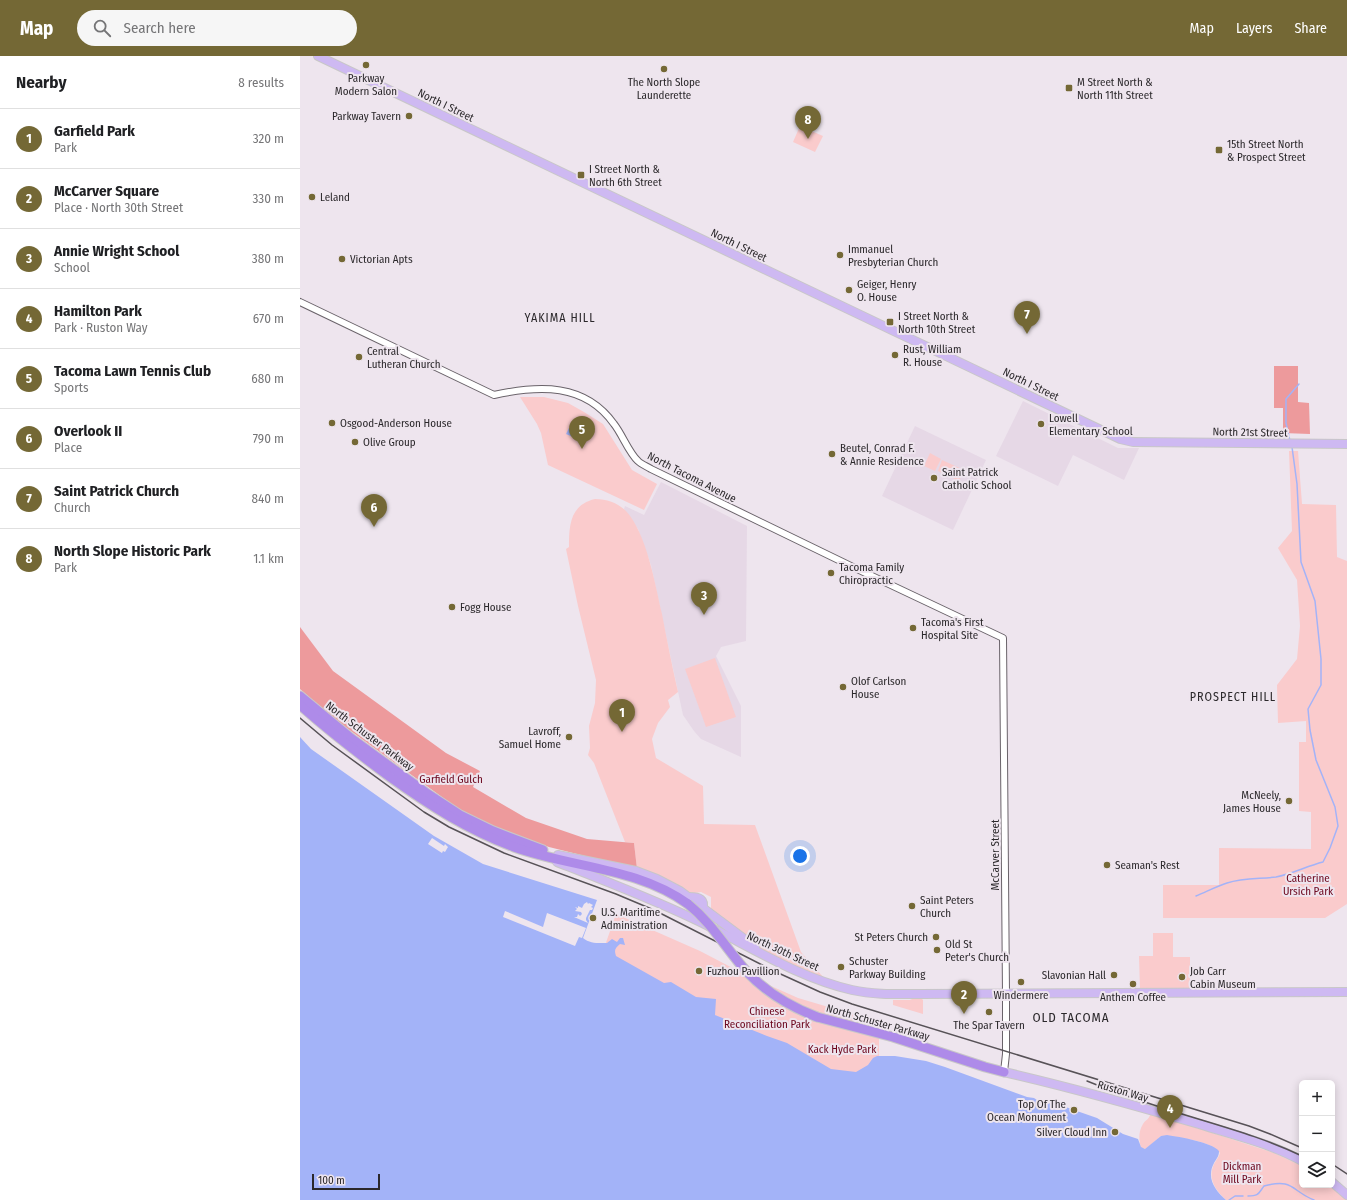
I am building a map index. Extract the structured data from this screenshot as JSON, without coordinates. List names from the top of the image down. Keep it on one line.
{"streets":{"highway":["North Schuster Parkway"],"main road":["North I Street","North 21st Street","North 30th Street","Ruston Way"],"street":["North Tacoma Avenue","McCarver Street"]},"crossings":[["North I Street","North 21st Street"],["North Tacoma Avenue","McCarver Street"],["North Schuster Parkway","McCarver Street"],["North Schuster Parkway","North 30th Street"],["North Schuster Parkway","Ruston Way"],["McCarver Street","North 30th Street"],["McCarver Street","Ruston Way"]],"districts":["YAKIMA HILL","PROSPECT HILL","OLD TACOMA"],"parks":["Garfield Gulch","Catherine Ursich Park","Chinese Reconciliation Park","Kack Hyde Park","Dickman Mill Park"],"places":{"other":["Parkway Modern Salon","The North Slope Launderette","Parkway Tavern","Leland","Immanuel Presbyterian Church","Victorian Apts","Geiger, Henry O. House","Rust, William R. House","Central Lutheran Church","Osgood-Anderson House","Lowell Elementary School","Olive Group","Beutel, Conrad F. & Annie Residence","Saint Patrick Catholic School","Tacoma Family Chiropractic","Fogg House","Tacoma's First Hospital Site","Olof Carlson House","Lavroff, Samuel Home","McNeely, James House","Seaman's Rest","Saint Peters Church","U.S. Maritime Administration","St Peters Church","Old St Peter's Church","Schuster Parkway Building","Fuzhou Pavillion","Slavonian Hall","Job Carr Cabin Museum","Windermere","Anthem Coffee","The Spar Tavern","Top Of The Ocean Monument","Silver Cloud Inn"],"transit":["M Street North & North 11th Street","15th Street North & Prospect Street","I Street North & North 6th Street","I Street North & North 10th Street"]},"scale_bar":"100 m","page":{"header":"Map","search":"Search here","nav":["Map","Layers","Share"],"heading":["Nearby","8 results"],"pins":["8","7","5","6","3","1","2","4"],"list":[{"mark":"1","name":"Garfield Park","note":"Park","value":"320 m"},{"mark":"2","name":"McCarver Square","note":"Place · North 30th Street","value":"330 m"},{"mark":"3","name":"Annie Wright School","note":"School","value":"380 m"},{"mark":"4","name":"Hamilton Park","note":"Park · Ruston Way","value":"670 m"},{"mark":"5","name":"Tacoma Lawn Tennis Club","note":"Sports","value":"680 m"},{"mark":"6","name":"Overlook II","note":"Place","value":"790 m"},{"mark":"7","name":"Saint Patrick Church","note":"Church","value":"840 m"},{"mark":"8","name":"North Slope Historic Park","note":"Park","value":"1.1 km"}],"map_buttons":["+","−"],"scale":"100 m"}}
